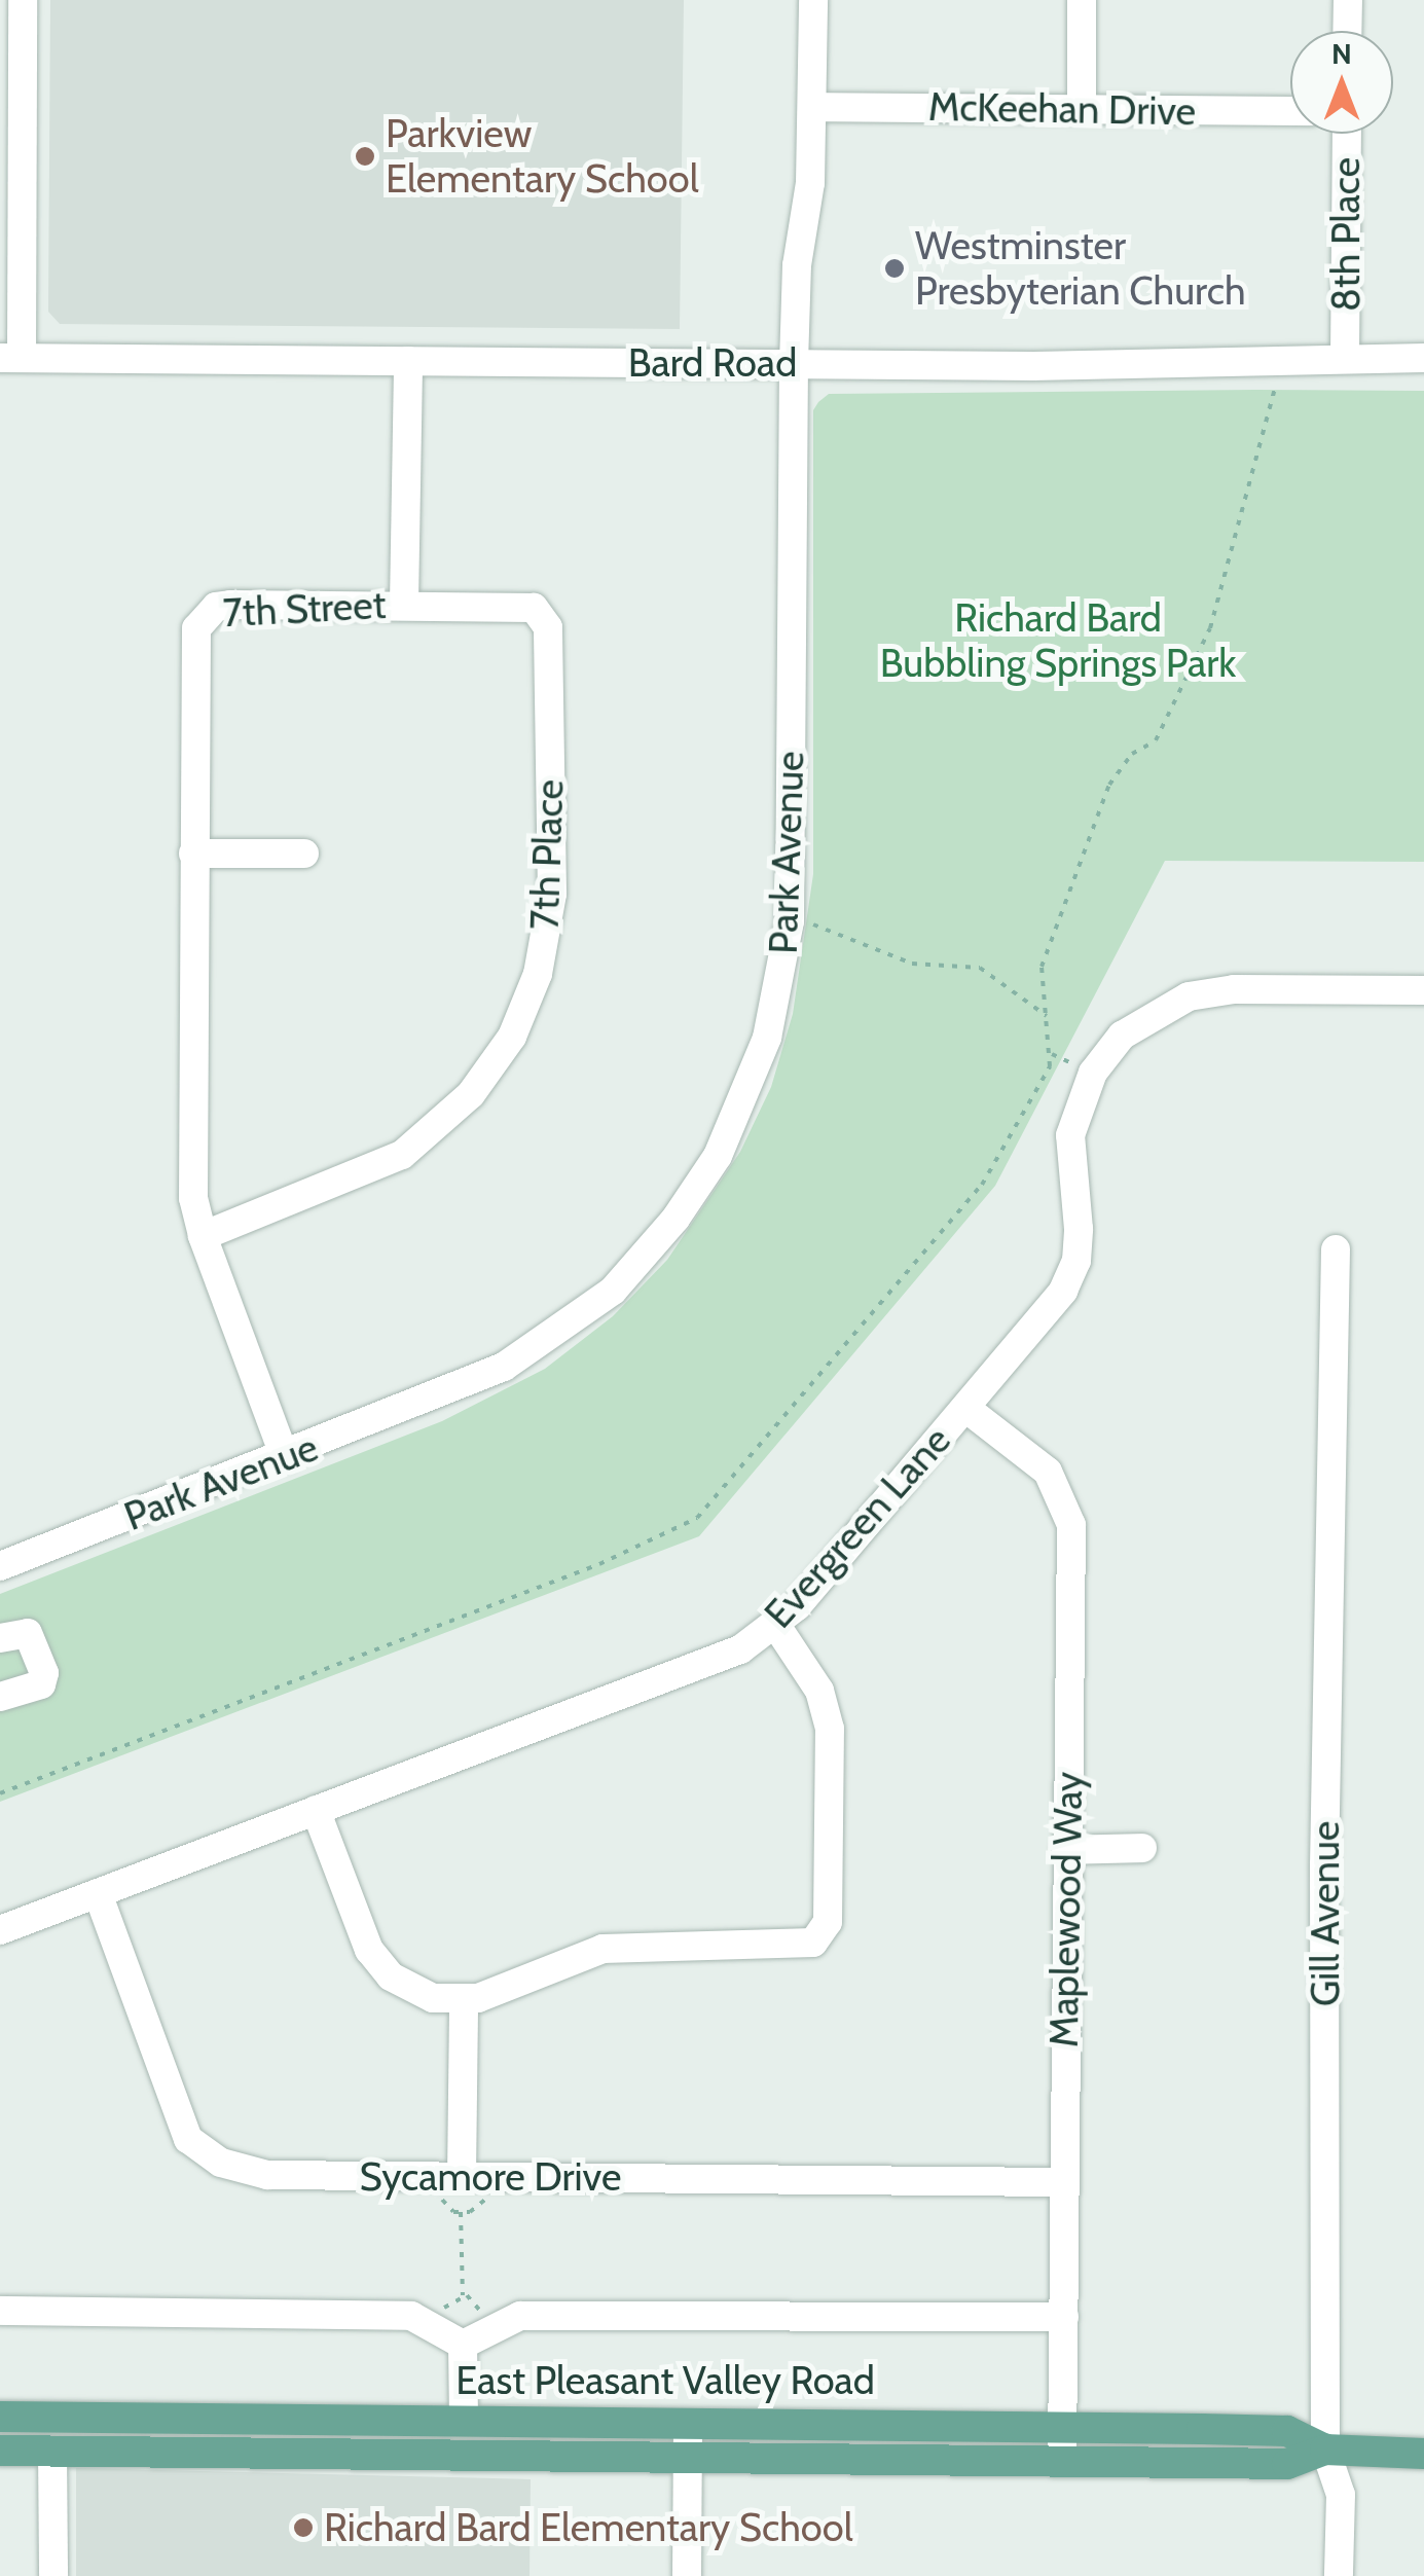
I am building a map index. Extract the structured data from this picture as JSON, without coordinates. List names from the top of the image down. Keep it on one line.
{"streets":{"main road":["East Pleasant Valley Road"],"street":["McKeehan Drive","8th Place","Bard Road","7th Street","Park Avenue","7th Place","Evergreen Lane","Maplewood Way","Gill Avenue","Sycamore Drive"]},"crossings":[["McKeehan Drive","Park Avenue"],["8th Place","Bard Road"],["Bard Road","7th Street"],["Bard Road","Park Avenue"],["7th Street","Park Avenue"],["7th Street","7th Place"],["Evergreen Lane","Maplewood Way"],["Evergreen Lane","Sycamore Drive"],["Maplewood Way","Sycamore Drive"],["Maplewood Way","East Pleasant Valley Road"],["Gill Avenue","East Pleasant Valley Road"]],"parks":["Richard Bard Bubbling Springs Park"],"places":["Parkview Elementary School","Westminster Presbyterian Church","Richard Bard Elementary School"],"north":"top"}
